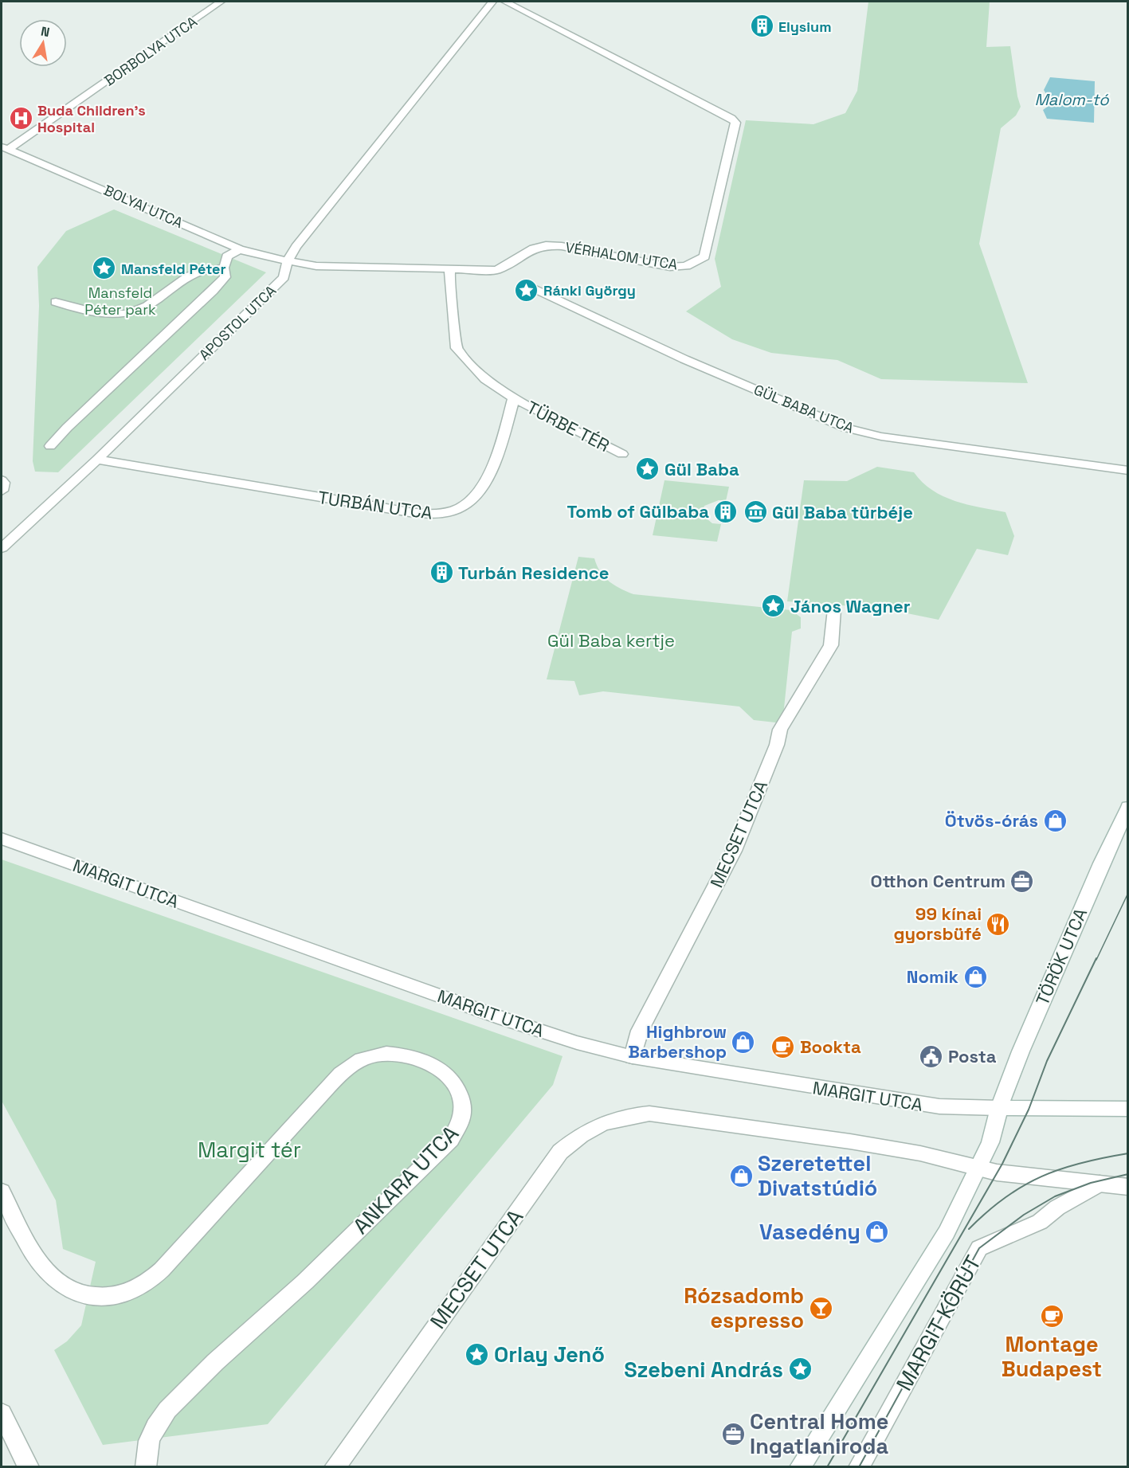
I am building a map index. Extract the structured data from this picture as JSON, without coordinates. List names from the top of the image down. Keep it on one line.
{"streets":{"street":["BORBOLYA UTCA","BOLYAI UTCA","VÉRHALOM UTCA","APOSTOL UTCA","GÜL BABA UTCA","TÜRBE TÉR","TURBÁN UTCA","MECSET UTCA","MARGIT UTCA","TÖRÖK UTCA","ANKARA UTCA","MARGIT KÖRÚT"]},"crossings":[["BORBOLYA UTCA","BOLYAI UTCA"],["BOLYAI UTCA","VÉRHALOM UTCA"],["BOLYAI UTCA","APOSTOL UTCA"],["VÉRHALOM UTCA","APOSTOL UTCA"],["APOSTOL UTCA","TURBÁN UTCA"],["TÜRBE TÉR","TURBÁN UTCA"],["MECSET UTCA","MARGIT UTCA"],["MECSET UTCA","MARGIT KÖRÚT"],["MARGIT UTCA","TÖRÖK UTCA"],["MARGIT UTCA","MARGIT KÖRÚT"],["TÖRÖK UTCA","MARGIT KÖRÚT"]],"water":["Malom-tó"],"parks":["Mansfeld Péter park","Gül Baba kertje","Margit tér"],"places":{"building":["Elysium","Tomb of Gülbaba","Turbán Residence"],"hospital":["Buda Children's Hospital"],"place":["Mansfeld Péter","Ránki György","Gül Baba","János Wagner","Orlay Jenő","Szebeni András"],"museum":["Gül Baba türbéje"],"shop":["Ötvös-órás","Nomik","Highbrow Barbershop","Szeretettel Divatstúdió","Vasedény"],"office":["Otthon Centrum","Central Home Ingatlaniroda"],"restaurant":["99 kínai gyorsbüfé"],"cafe":["Bookta","Montage Budapest"],"public building":["Posta"],"bar":["Rózsadomb espresso"]},"north":"top"}
